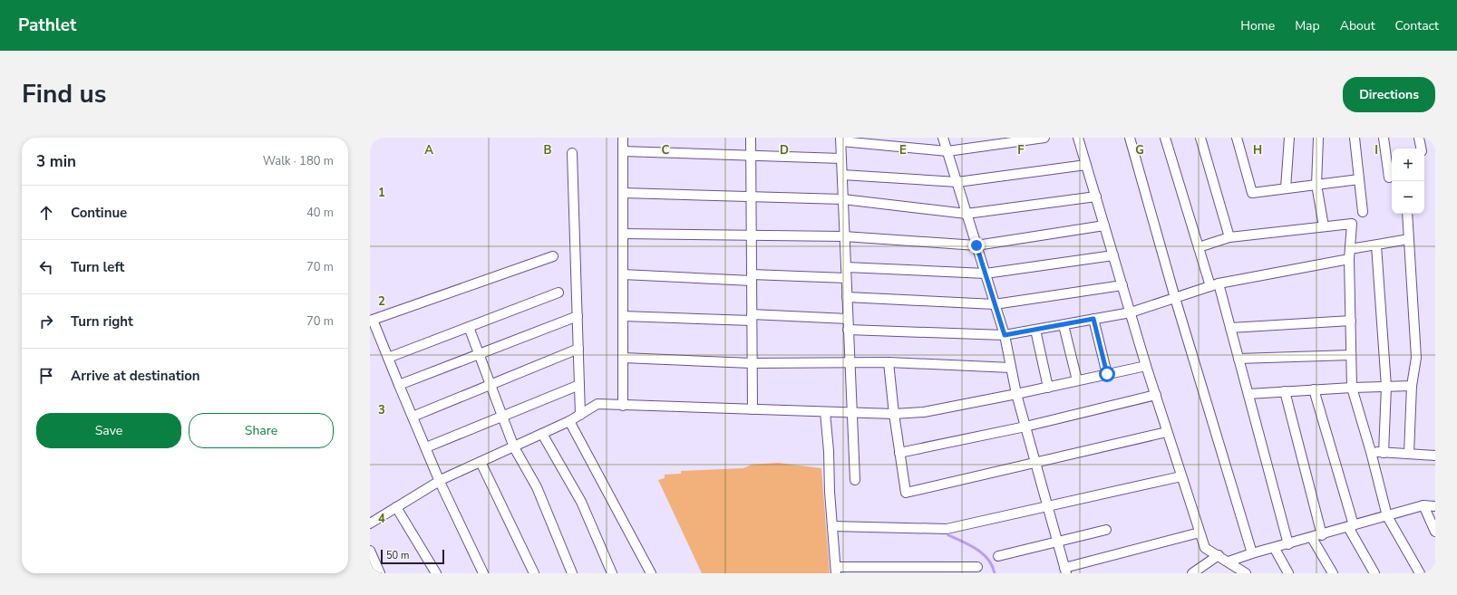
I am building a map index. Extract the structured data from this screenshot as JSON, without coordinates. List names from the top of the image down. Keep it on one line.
{"scale_bar":"50 m","page":{"header":"Pathlet","nav":["Home","Map","About","Contact"],"title":"Find us","buttons":["Directions",["Save","Share"]],"heading":["3 min","Walk · 180 m"],"map_buttons":["+","−"],"list":[["Continue","40 m"],["Turn left","70 m"],["Turn right","70 m"],"Arrive at destination"],"scale":"50 m"},"grid":{"columns":["A","B","C","D","E","F","G","H","I"],"rows":["1","2","3","4"]}}
